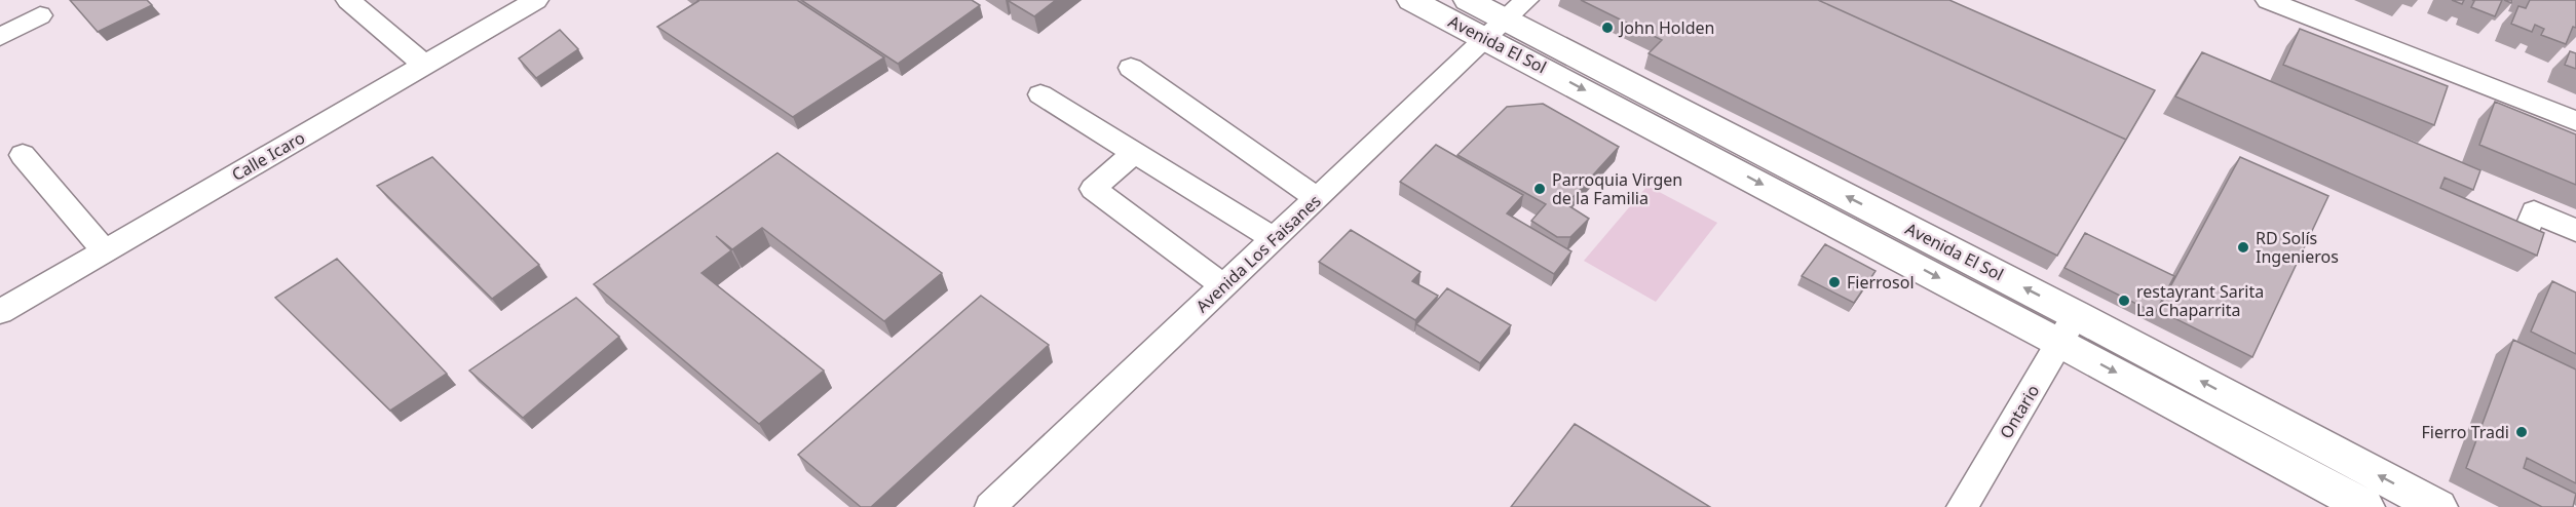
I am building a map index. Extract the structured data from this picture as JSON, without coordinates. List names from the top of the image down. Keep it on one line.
{"streets":{"main road":["Avenida El Sol"],"street":["Calle Icaro","Avenida Los Faisanes","Ontario"]},"crossings":[["Avenida El Sol","Avenida Los Faisanes"],["Avenida El Sol","Ontario"]],"places":["John Holden","Parroquia Virgen de la Familia","RD Solís Ingenieros","Fierrosol","restayrant Sarita La Chaparrita","Fierro Tradi"]}
